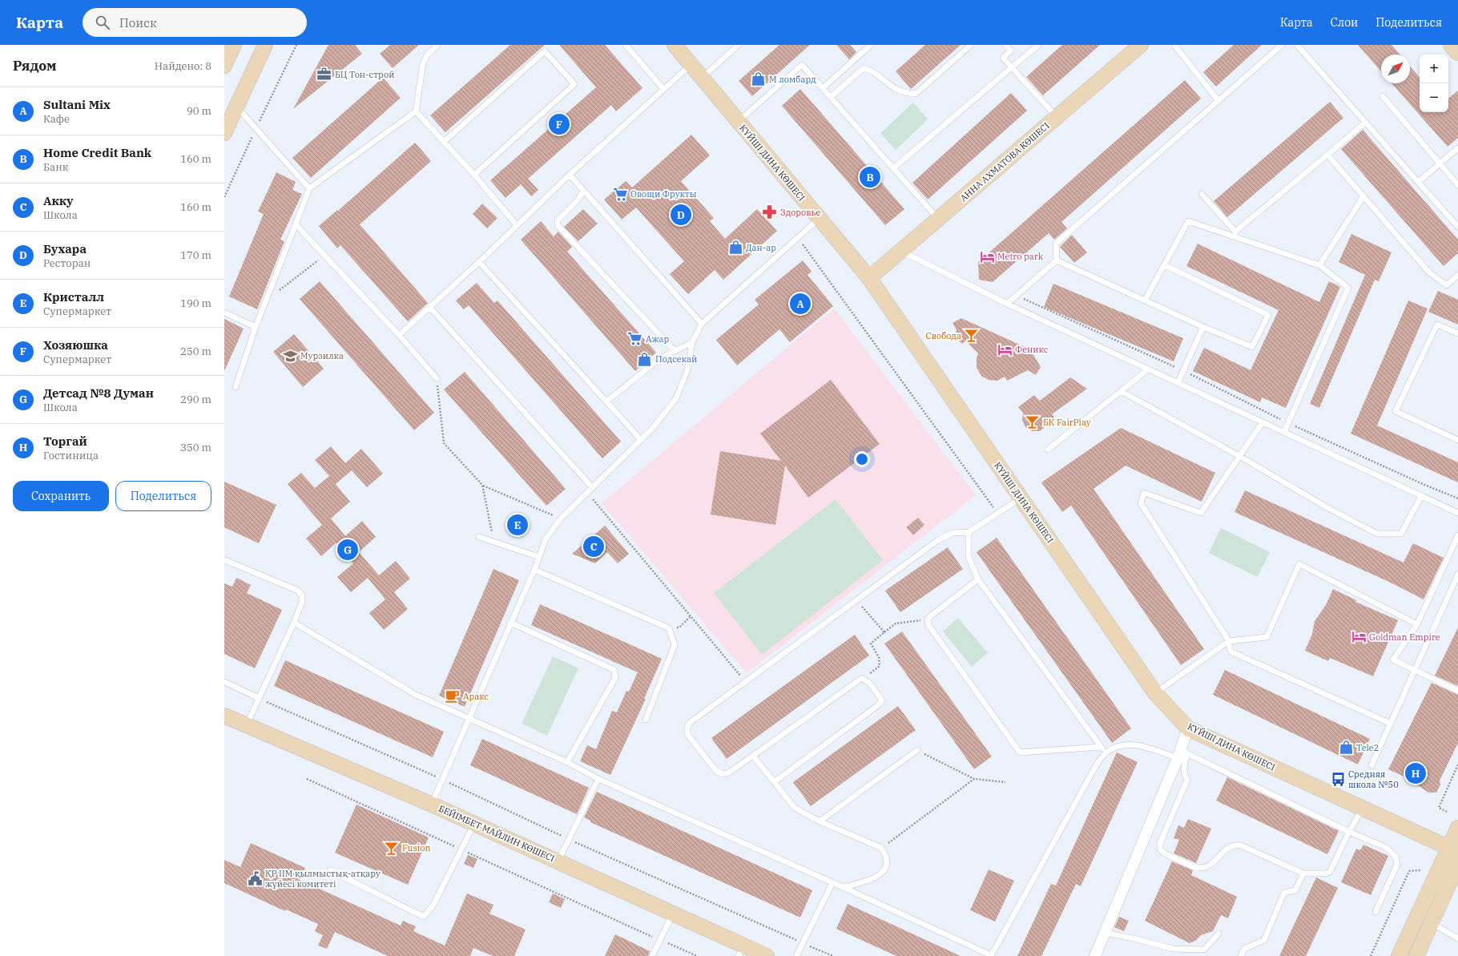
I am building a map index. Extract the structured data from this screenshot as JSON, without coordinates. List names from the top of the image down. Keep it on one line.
{"streets":{"street":["АННА АХМАТОВА КӨШЕСІ","КҮЙШІ ДИНА КӨШЕСІ","БЕЙІМБЕТ МАЙЛИН КӨШЕСІ"]},"crossings":[["АННА АХМАТОВА КӨШЕСІ","КҮЙШІ ДИНА КӨШЕСІ"]],"places":{"office":["БЦ Тон-строй"],"shop":["М ломбард","Дан-ар","Подсекай","Tele2"],"supermarket":["Овощи Фрукты","Ажар"],"pharmacy":["Здоровье"],"hotel":["Metro park","Феникс","Goldman Empire"],"bar":["Свобода","БК FairPlay","Fusion"],"school or university":["Мурзилка"],"cafe":["Аракс"],"bus stop":["Средняя школа №50"],"public building":["ҚР ІІМ қылмыстық-атқару жүйесі комитеті"]},"north":"top right","page":{"header":"Карта","search":"Поиск","nav":["Карта","Слои","Поделиться"],"heading":["Рядом","Найдено: 8"],"map_buttons":["+","−"],"list":[{"mark":"A","name":"Sultani Mix","note":"Кафе","value":"90 m"},{"mark":"B","name":"Home Credit Bank","note":"Банк","value":"160 m"},{"mark":"C","name":"Акку","note":"Школа","value":"160 m"},{"mark":"D","name":"Бухара","note":"Ресторан","value":"170 m"},{"mark":"E","name":"Кристалл","note":"Супермаркет","value":"190 m"},{"mark":"F","name":"Хозяюшка","note":"Супермаркет","value":"250 m"},{"mark":"G","name":"Детсад №8 Думан","note":"Школа","value":"290 m"},{"mark":"H","name":"Торгай","note":"Гостиница","value":"350 m"}],"pins":["F","B","D","A","E","C","G","H"],"buttons":["Сохранить","Поделиться"]}}
